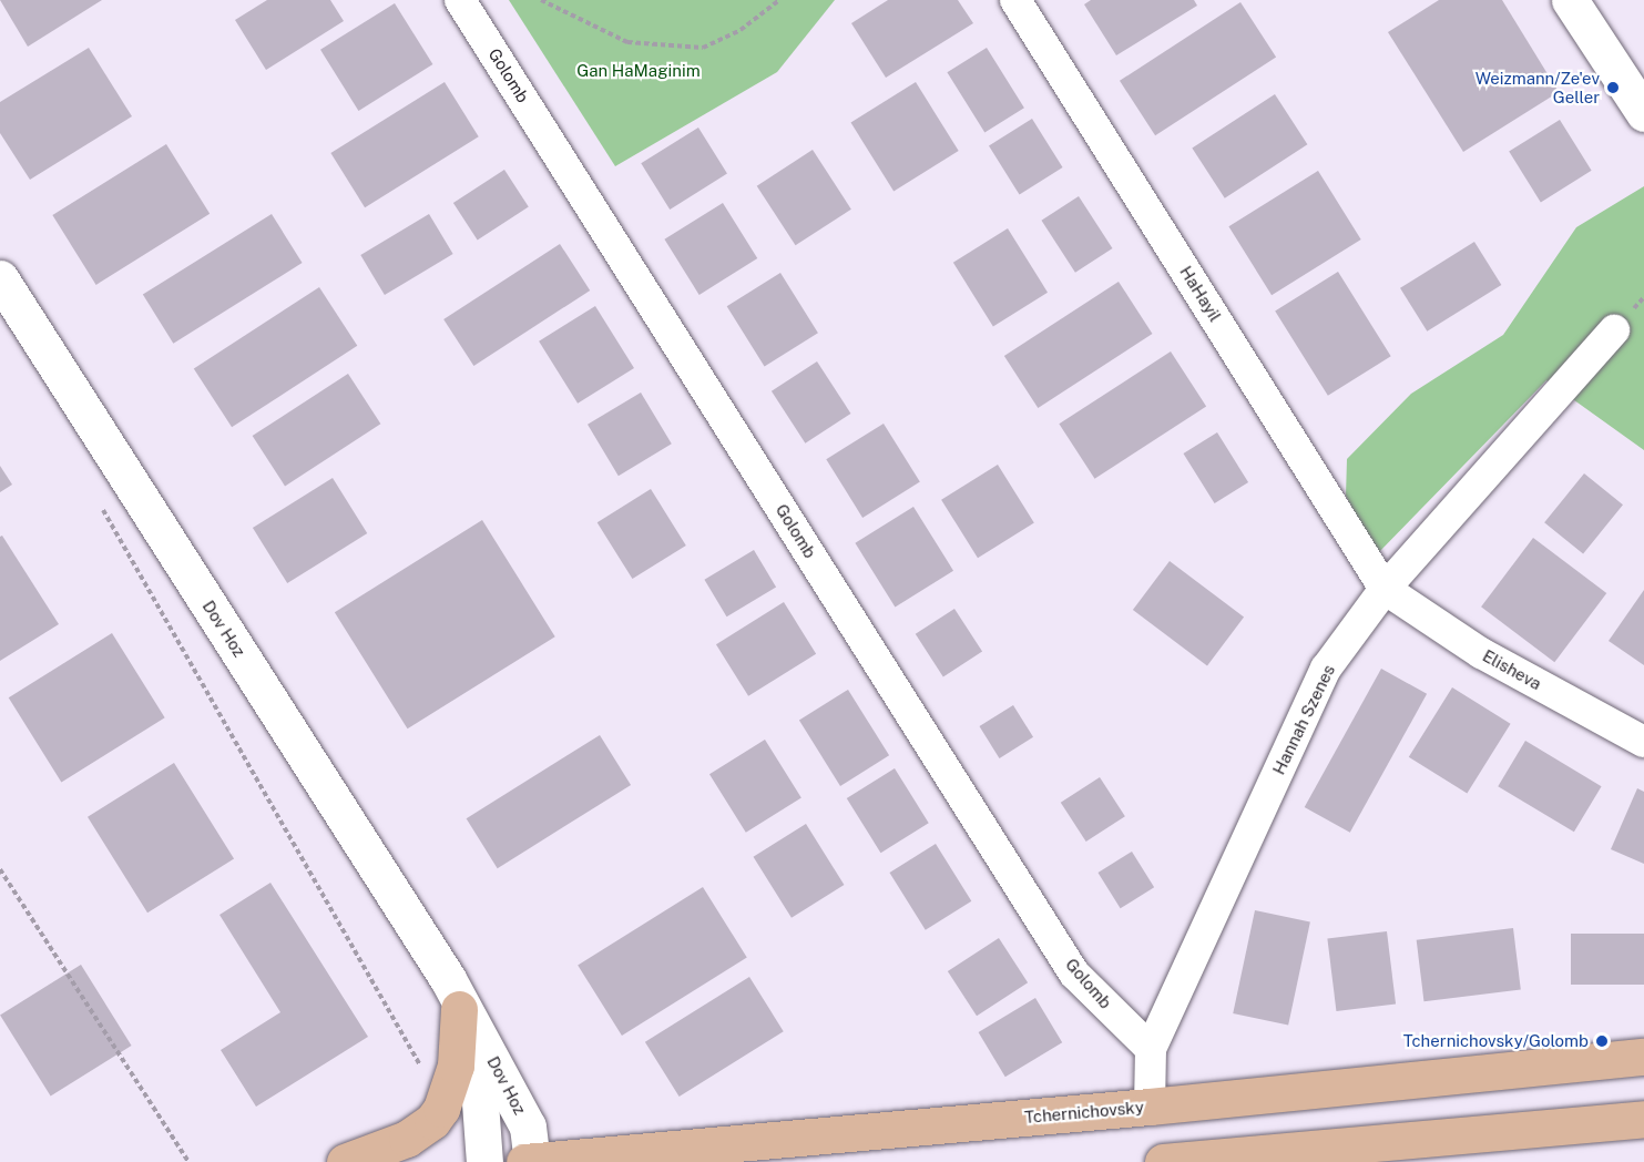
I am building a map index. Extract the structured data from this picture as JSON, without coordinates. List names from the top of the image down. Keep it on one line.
{"streets":{"main road":["Tchernichovsky"],"street":["Golomb","HaHayil","Dov Hoz","Elisheva","Hannah Szenes"]},"crossings":[["Golomb","Hannah Szenes"],["HaHayil","Elisheva"],["HaHayil","Hannah Szenes"],["Dov Hoz","Tchernichovsky"],["Elisheva","Hannah Szenes"],["Hannah Szenes","Tchernichovsky"]],"parks":["Gan HaMaginim"],"places":["Weizmann/Ze'ev Geller","Tchernichovsky/Golomb"]}
